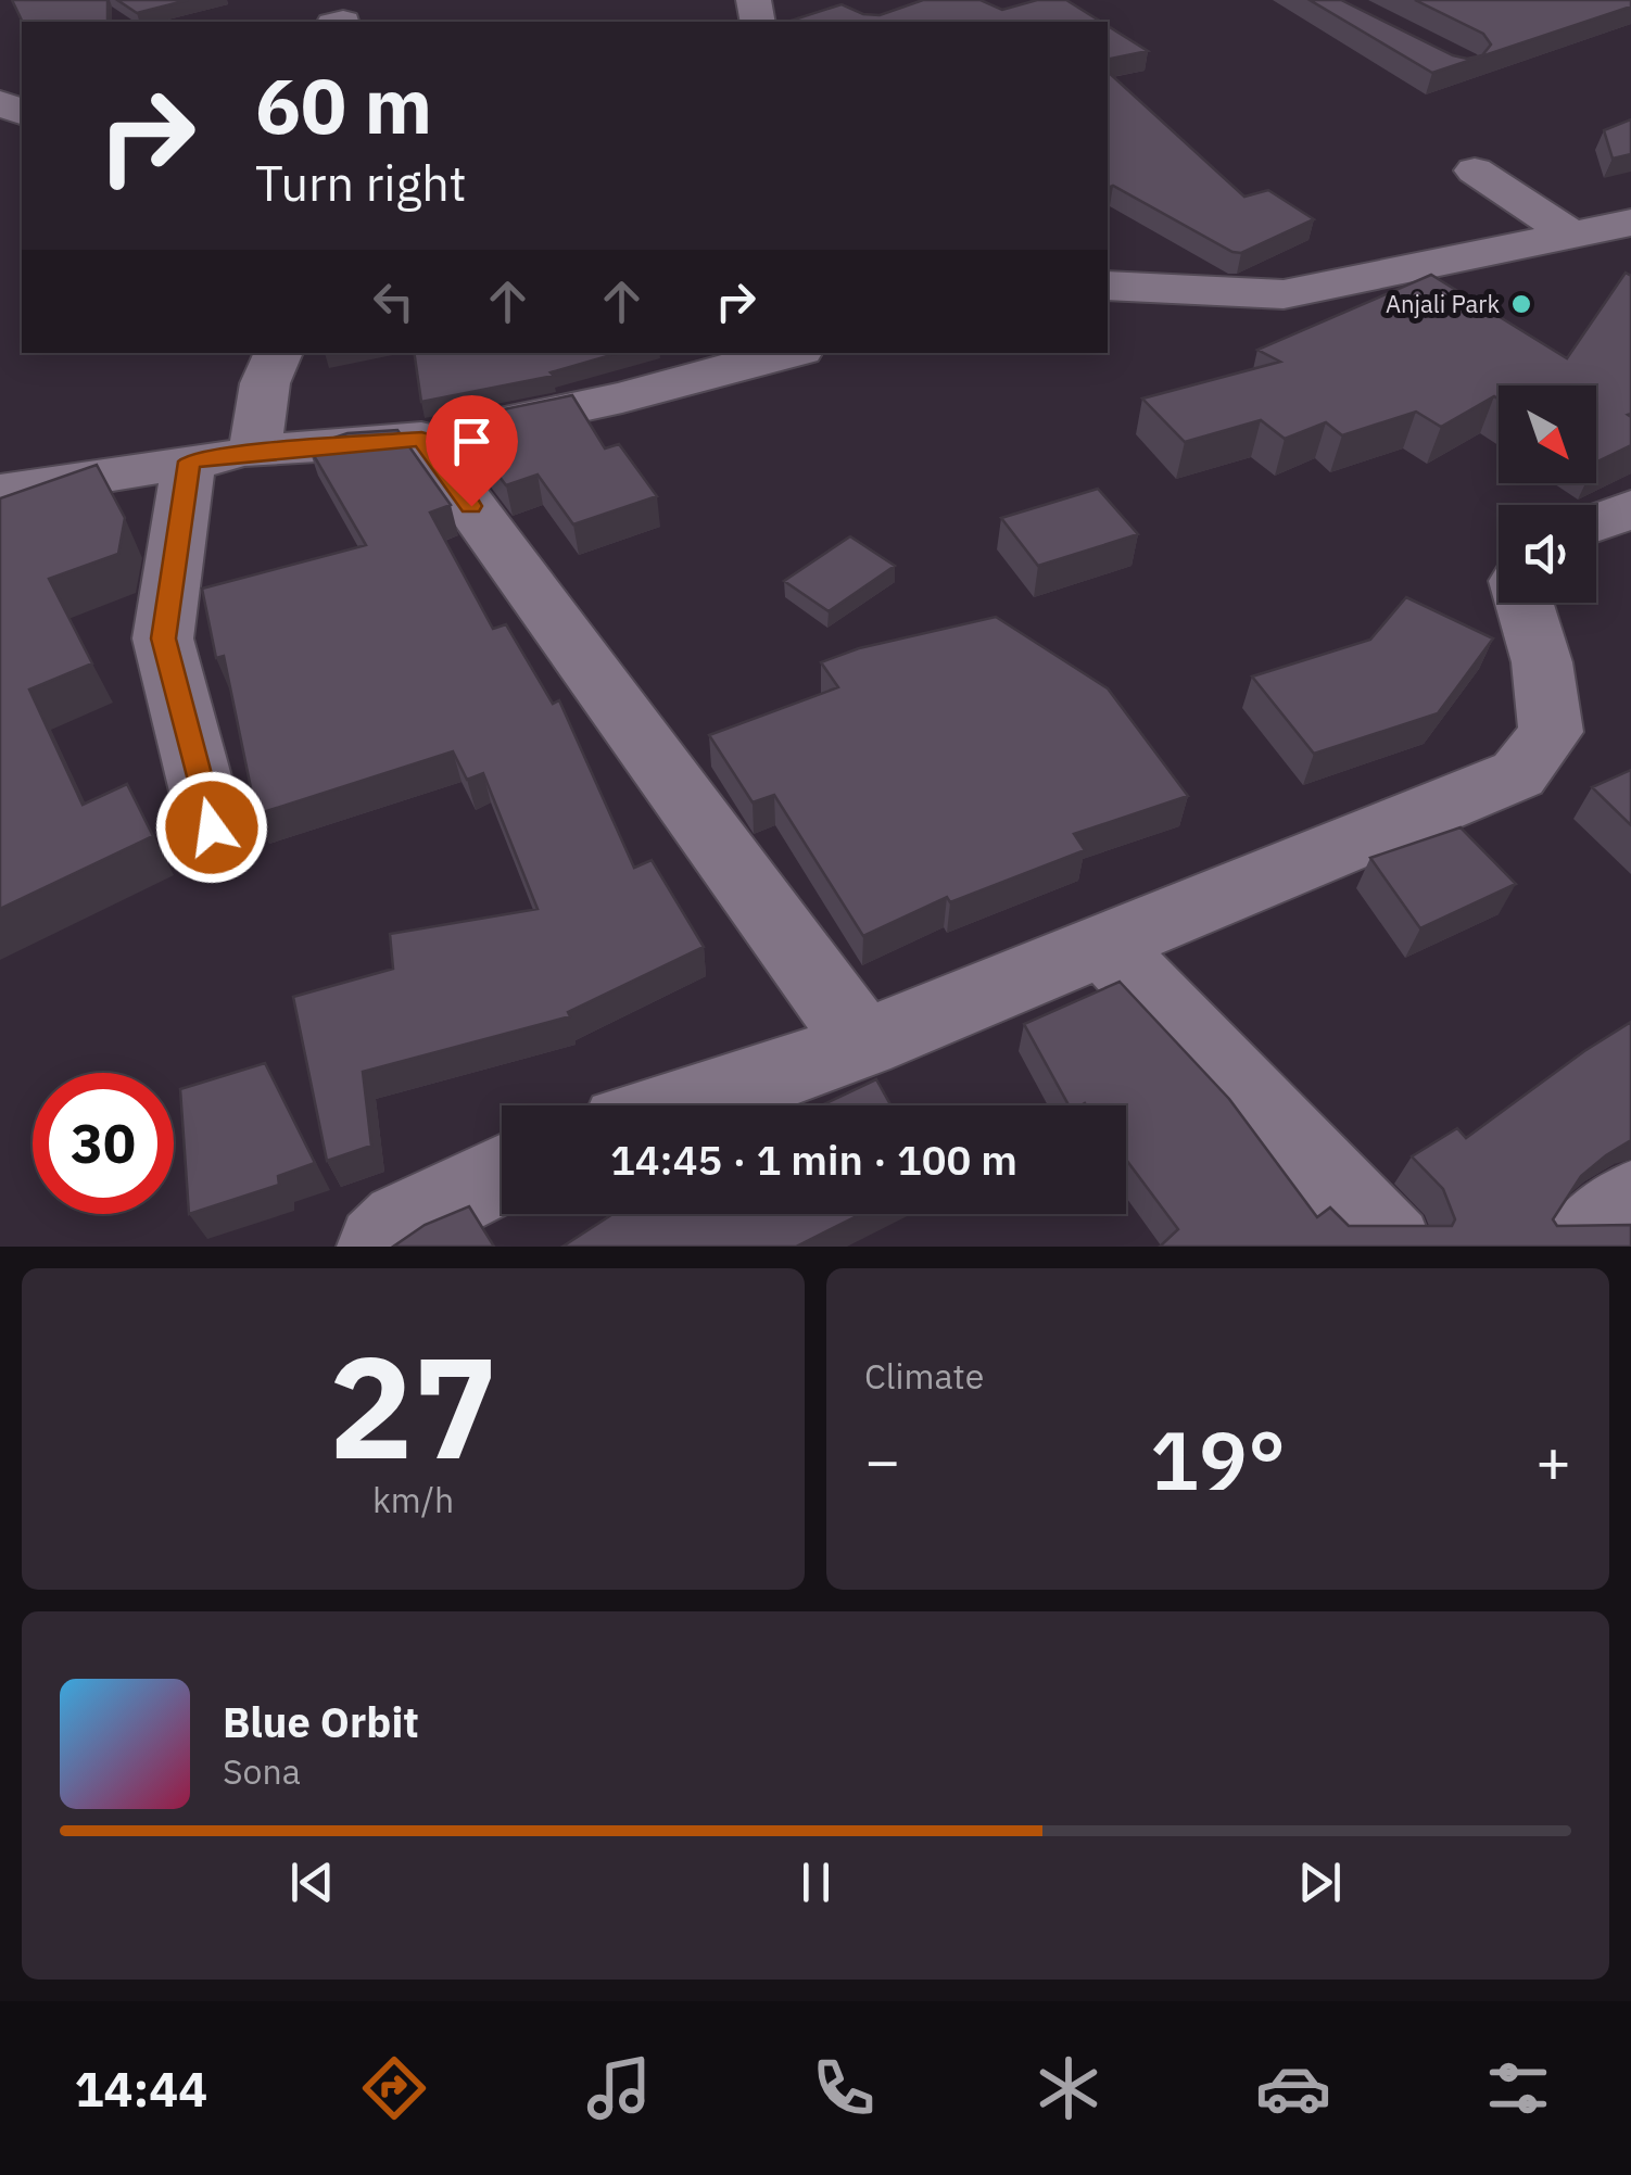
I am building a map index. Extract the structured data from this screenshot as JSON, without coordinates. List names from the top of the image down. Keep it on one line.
{"places":["Anjali Park"],"north":"bottom right","page":{"turn":["60 m","Turn right"],"limit":"30","trip":"14:45 · 1 min · 100 m","tile":[["27","km/h"],"Climate"],"heat":["−","19°","+"],"song":["Blue Orbit","Sona"],"tabs":"14:44"}}
